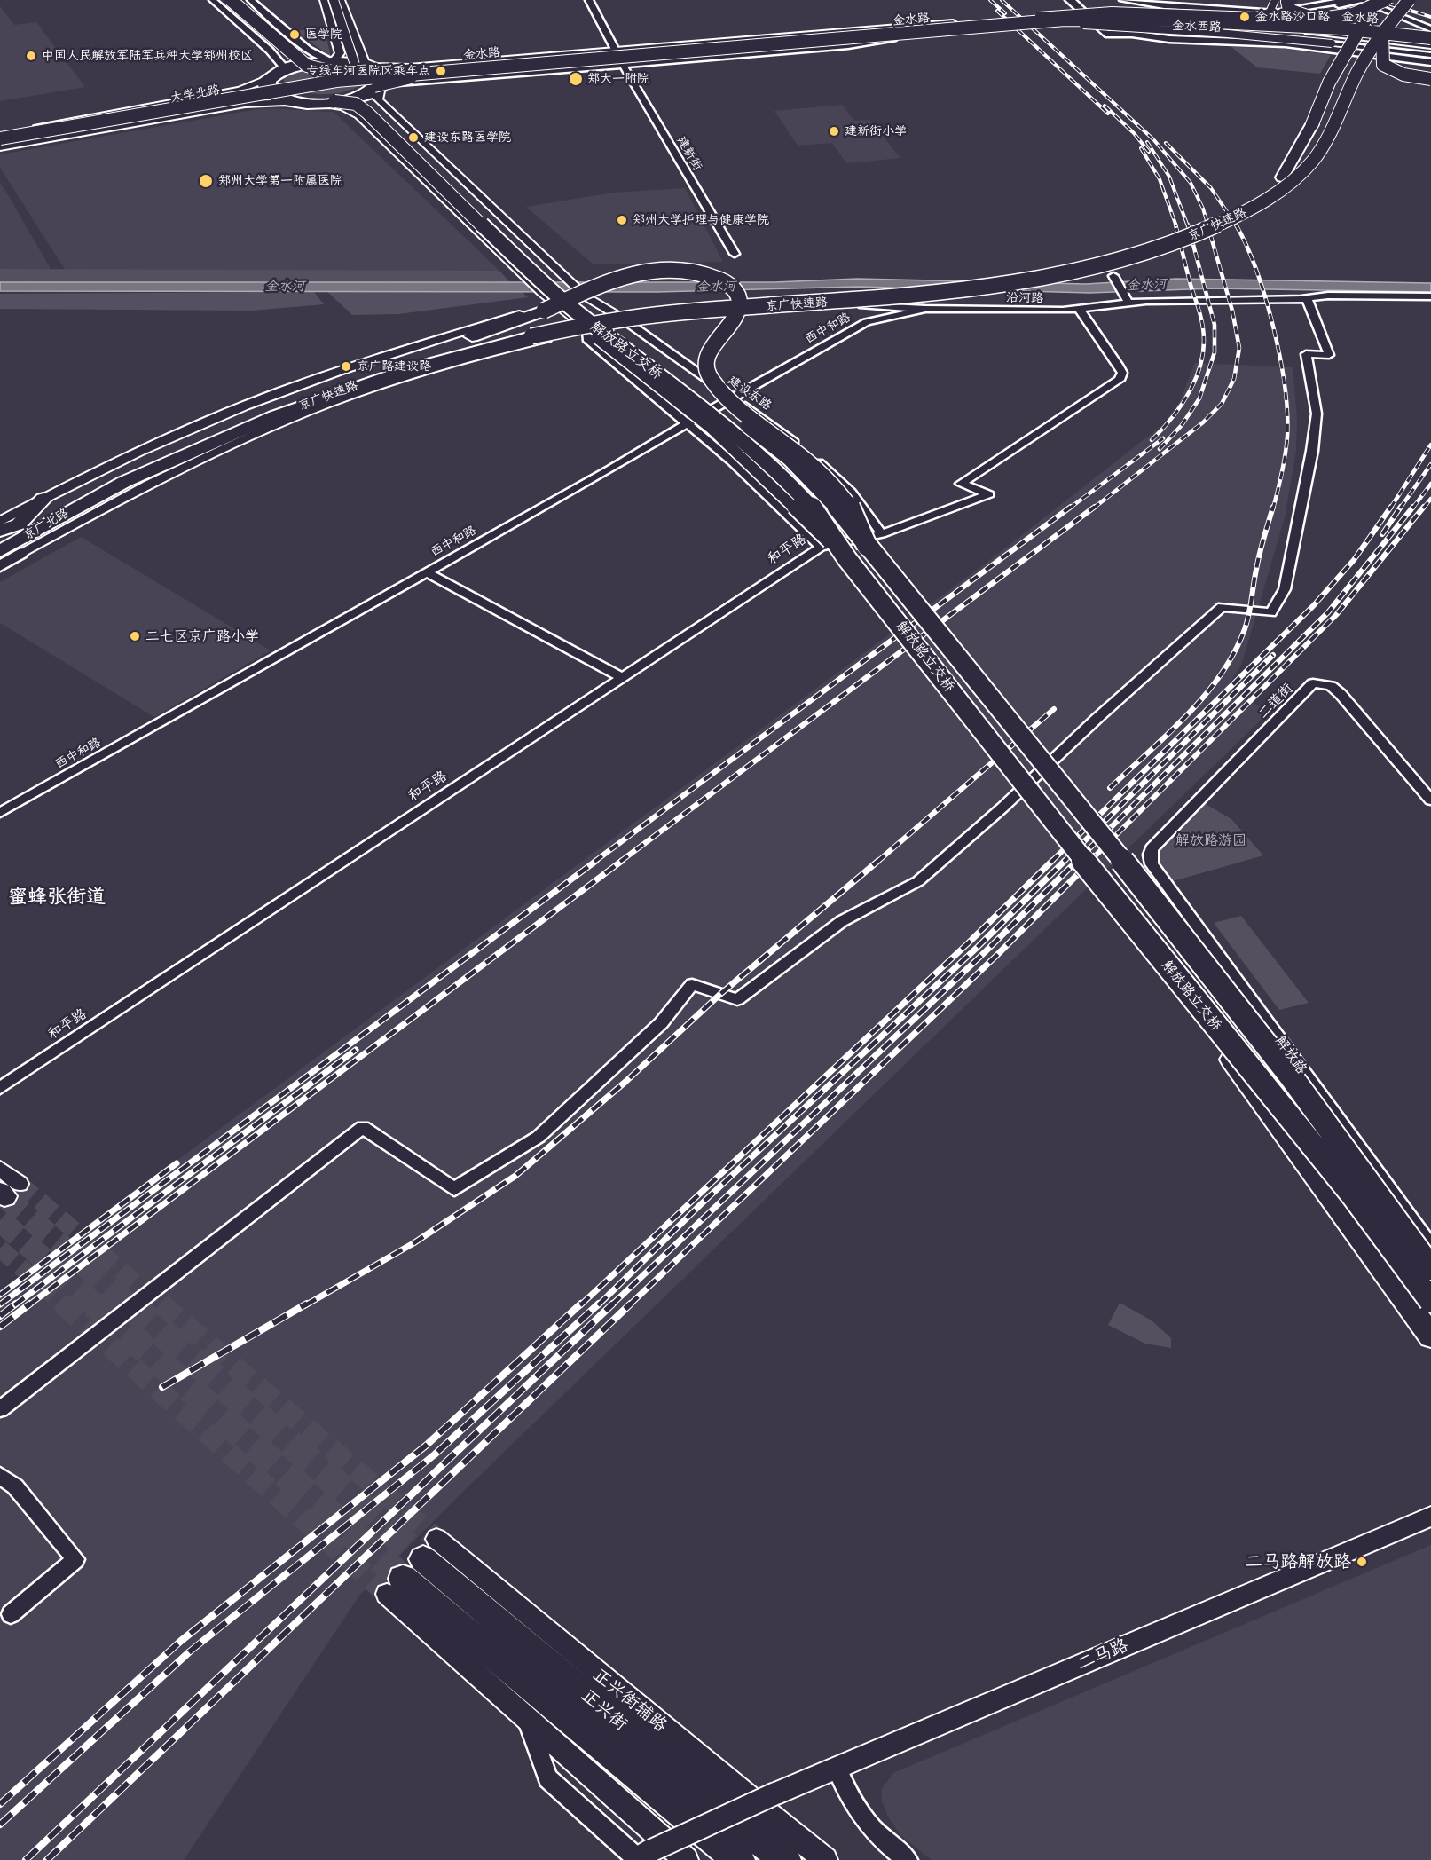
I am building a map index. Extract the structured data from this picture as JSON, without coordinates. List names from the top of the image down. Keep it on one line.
{"streets":{"highway":["京广快速路","京广北路"],"main road":["金水路","金水西路","大学北路","解放路立交桥","正兴街"],"street":["建新街","沿河路","西中和路","建设东路","和平路","二道街","解放路","二马路","正兴街辅路"]},"crossings":[["金水路","大学北路"],["京广快速路","京广北路"],["沿河路","西中和路"],["沿河路","建设东路"],["沿河路","和平路"],["西中和路","建设东路"],["解放路立交桥","建设东路"],["建设东路","和平路"],["二道街","解放路"],["正兴街辅路","正兴街"]],"districts":["蜜蜂张街道"],"water":["金水河"],"parks":["解放路游园"],"places":["金水路沙口路","医学院","中国人民解放军陆军兵种大学郑州校区","专线车河医院区乘车点","郑大一附院","建新街小学","建设东路医学院","郑州大学第一附属医院","郑州大学护理与健康学院","京广路建设路","二七区京广路小学","二马路解放路"]}
